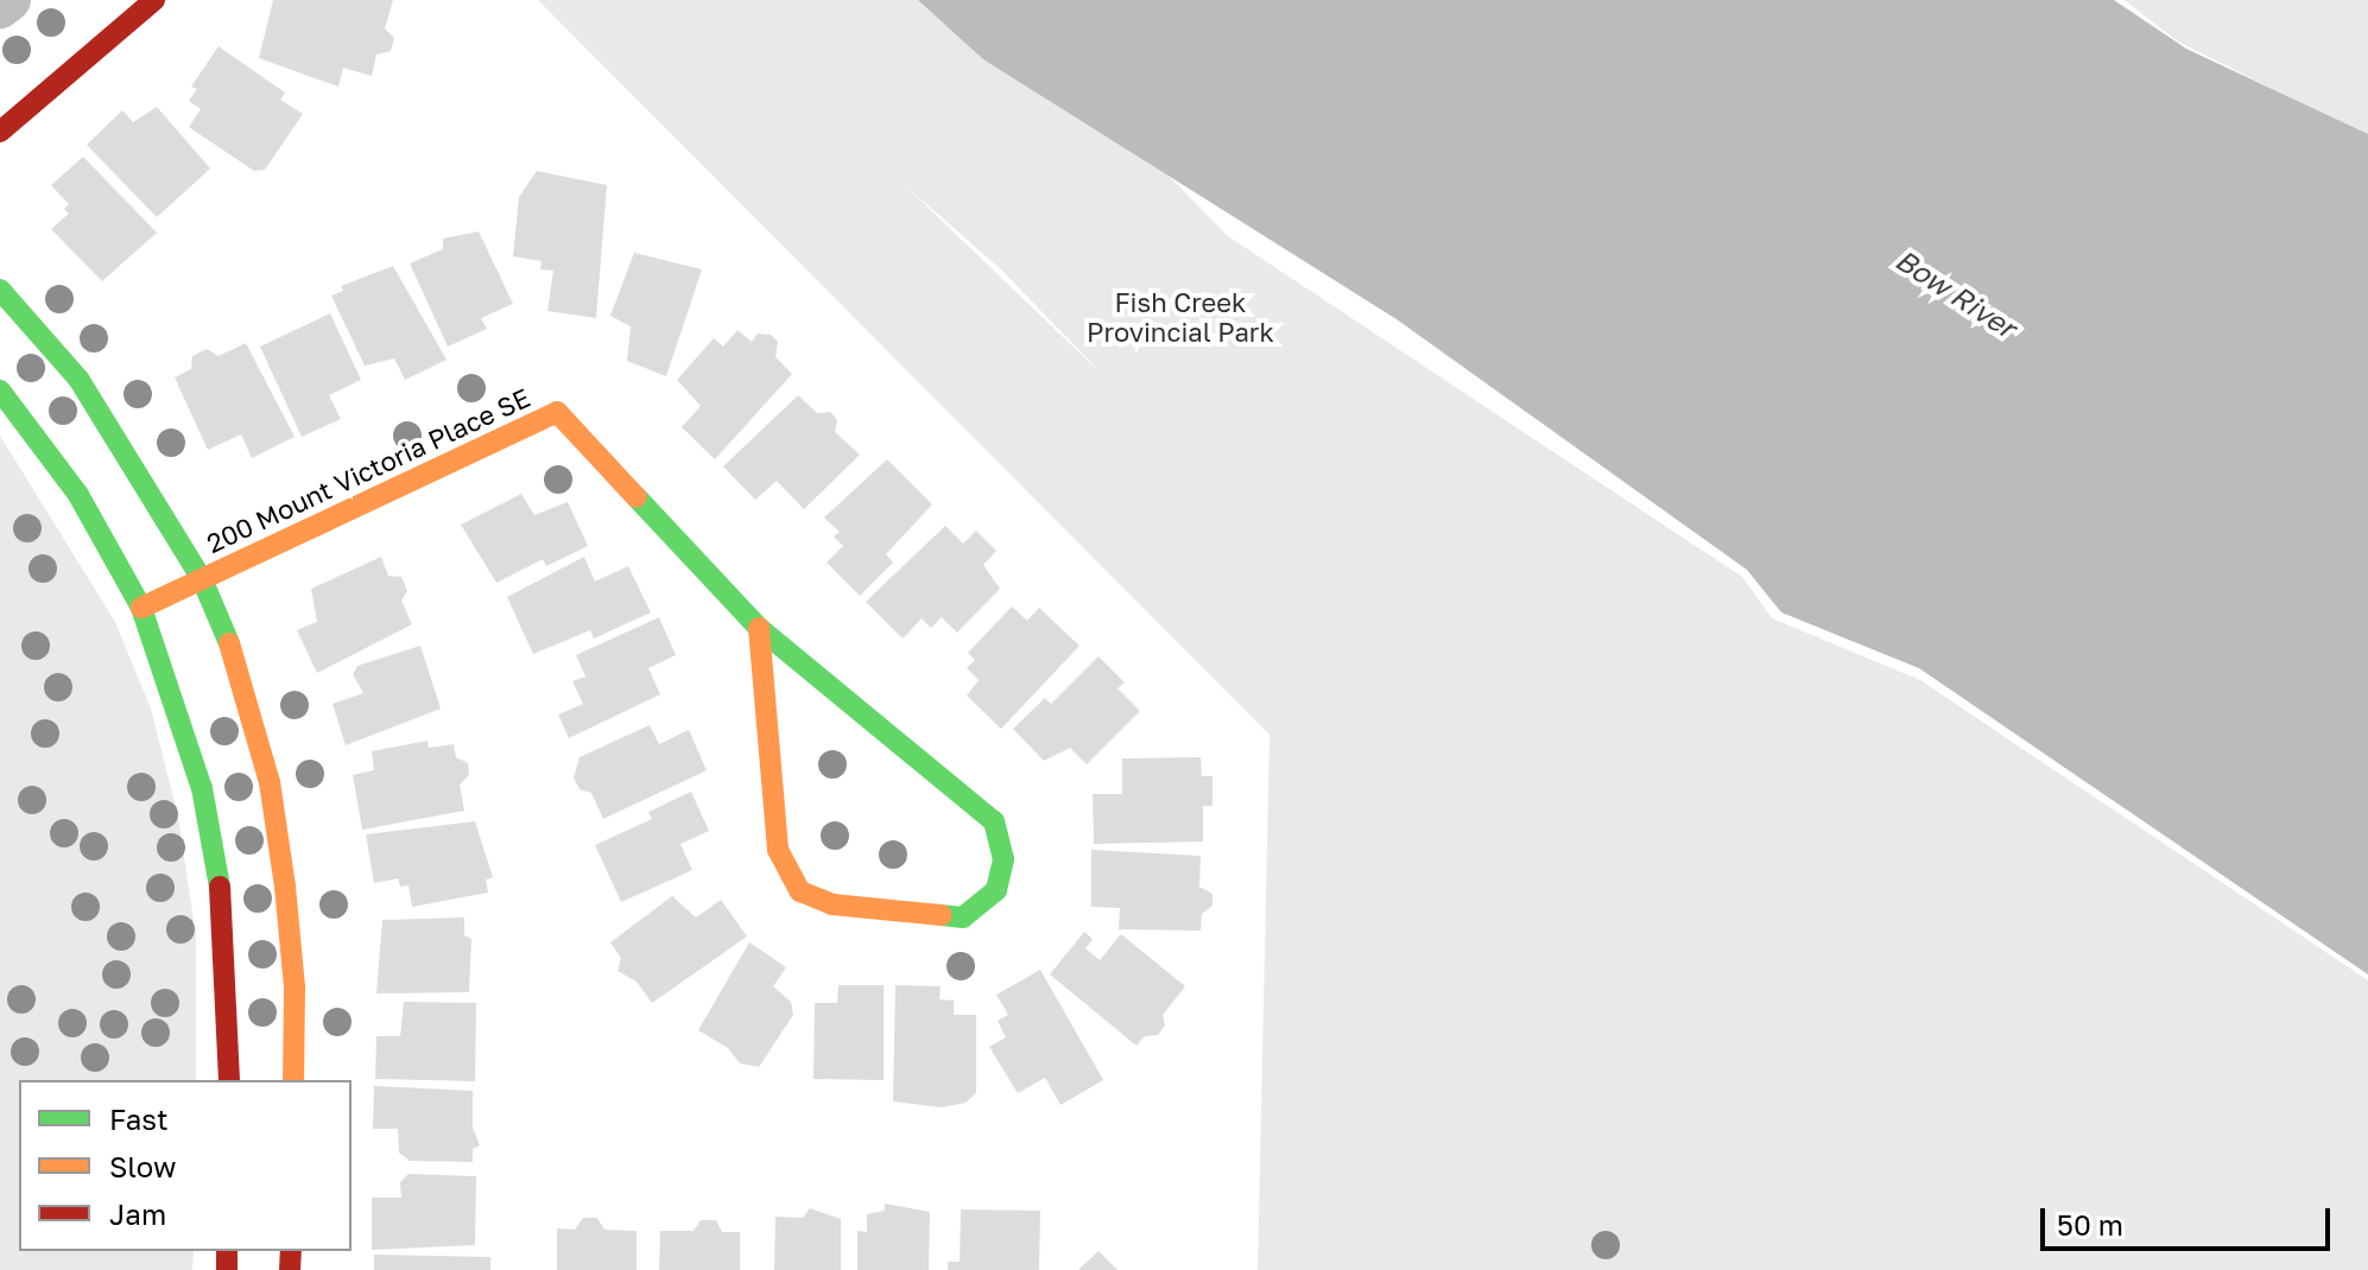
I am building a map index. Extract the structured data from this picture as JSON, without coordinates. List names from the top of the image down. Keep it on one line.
{"streets":{"street":["200 Mount Victoria Place SE"]},"water":["Bow River"],"parks":["Fish Creek Provincial Park"],"legend":["Fast","Slow","Jam"],"scale_bar":"50 m"}
